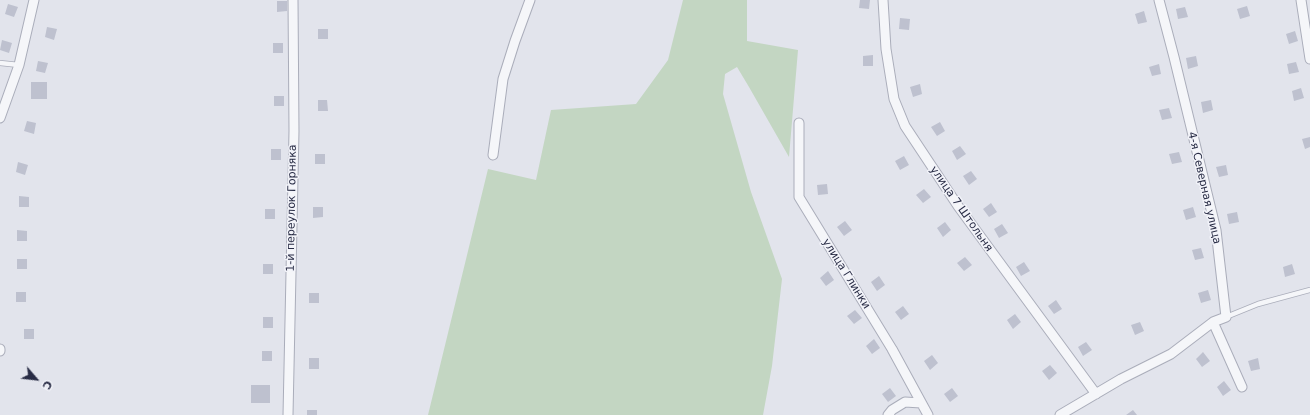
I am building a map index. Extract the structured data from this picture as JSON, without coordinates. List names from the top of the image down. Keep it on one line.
{"streets":{"street":["4-я Северная улица","1-й переулок Горняка","улица 7 Штольня","улица Глинки"]},"north":"bottom right"}
